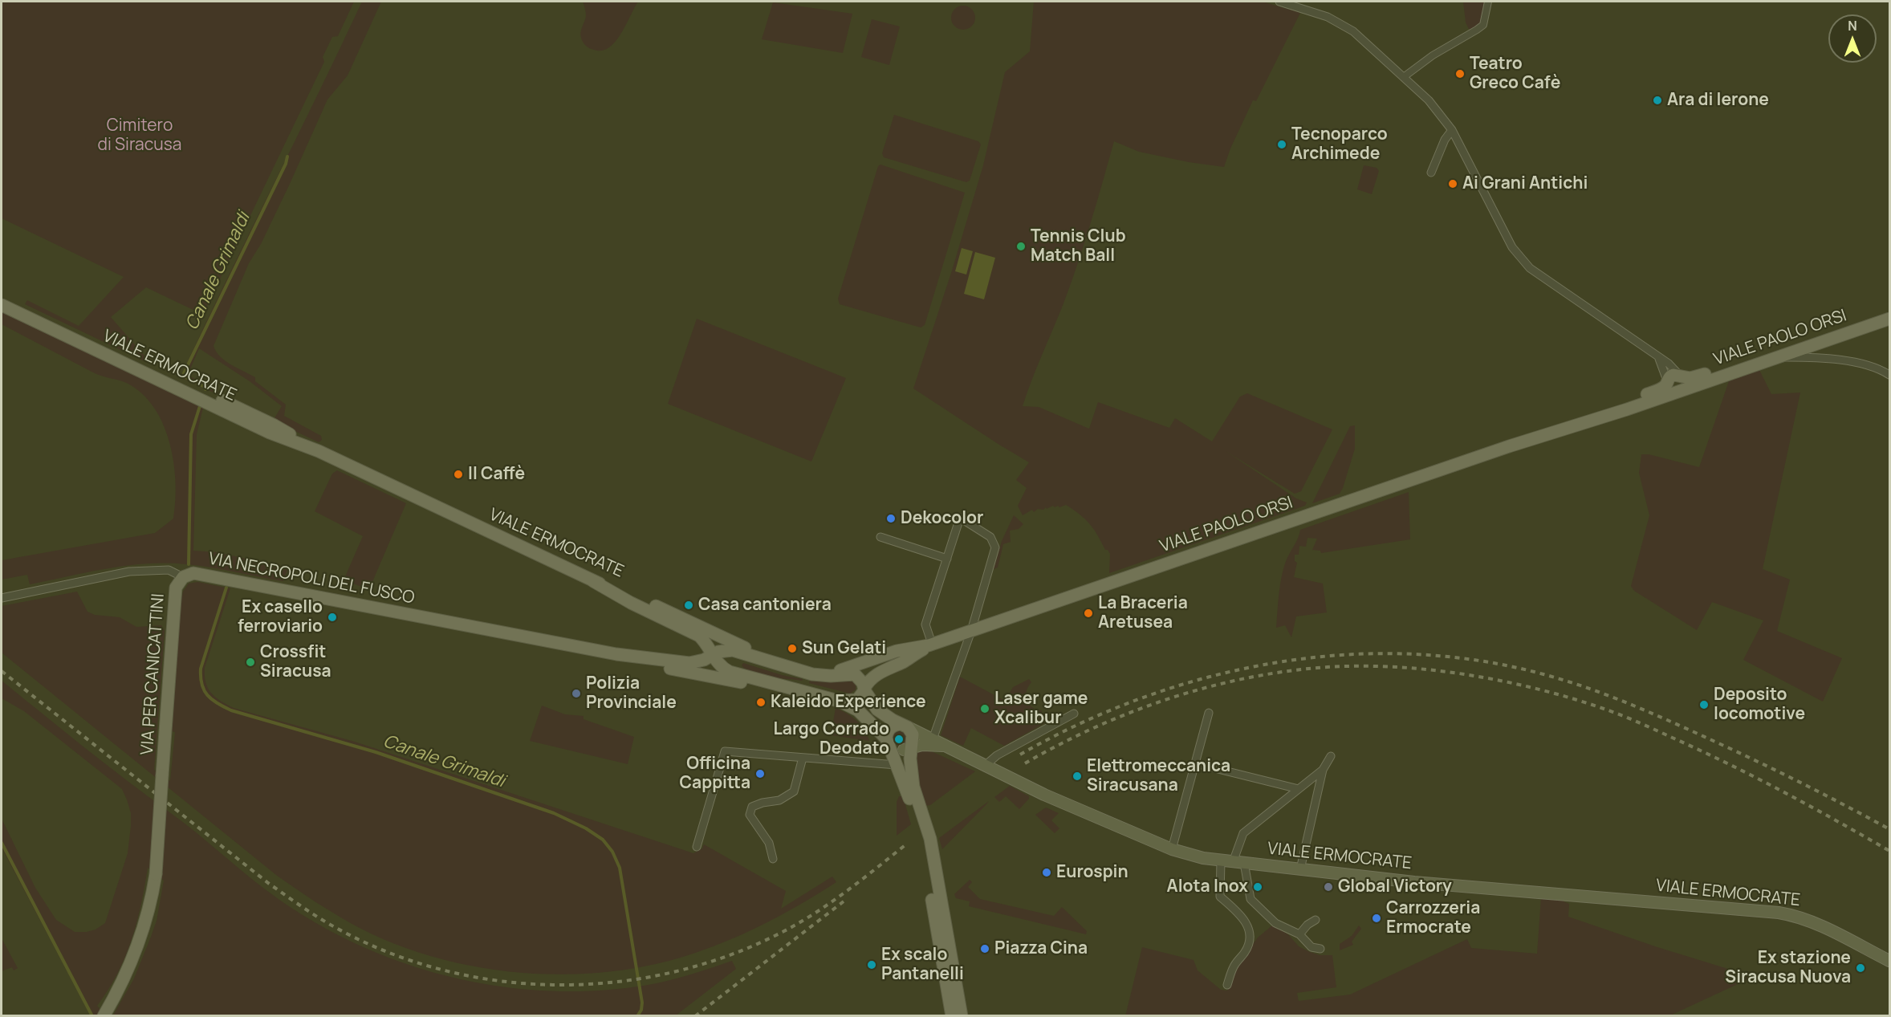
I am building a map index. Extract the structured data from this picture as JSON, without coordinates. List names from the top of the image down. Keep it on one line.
{"streets":{"main road":["VIALE PAOLO ORSI","VIALE ERMOCRATE","VIA NECROPOLI DEL FUSCO","VIA PER CANICATTINI"]},"crossings":[["VIA NECROPOLI DEL FUSCO","VIA PER CANICATTINI"]],"water":["Canale Grimaldi"],"parks":["Cimitero di Siracusa"],"places":["Teatro Greco Cafè","Ara di Ierone","Tecnoparco Archimede","Ai Grani Antichi","Tennis Club Match Ball","Il Caffè","Dekocolor","Casa cantoniera","La Braceria Aretusea","Ex casello ferroviario","Sun Gelati","Crossfit Siracusa","Polizia Provinciale","Kaleido Experience","Deposito locomotive","Laser game Xcalibur","Largo Corrado Deodato","Officina Cappitta","Elettromeccanica Siracusana","Eurospin","Alota Inox","Global Victory","Carrozzeria Ermocrate","Piazza Cina","Ex scalo Pantanelli","Ex stazione Siracusa Nuova"],"north":"top"}
